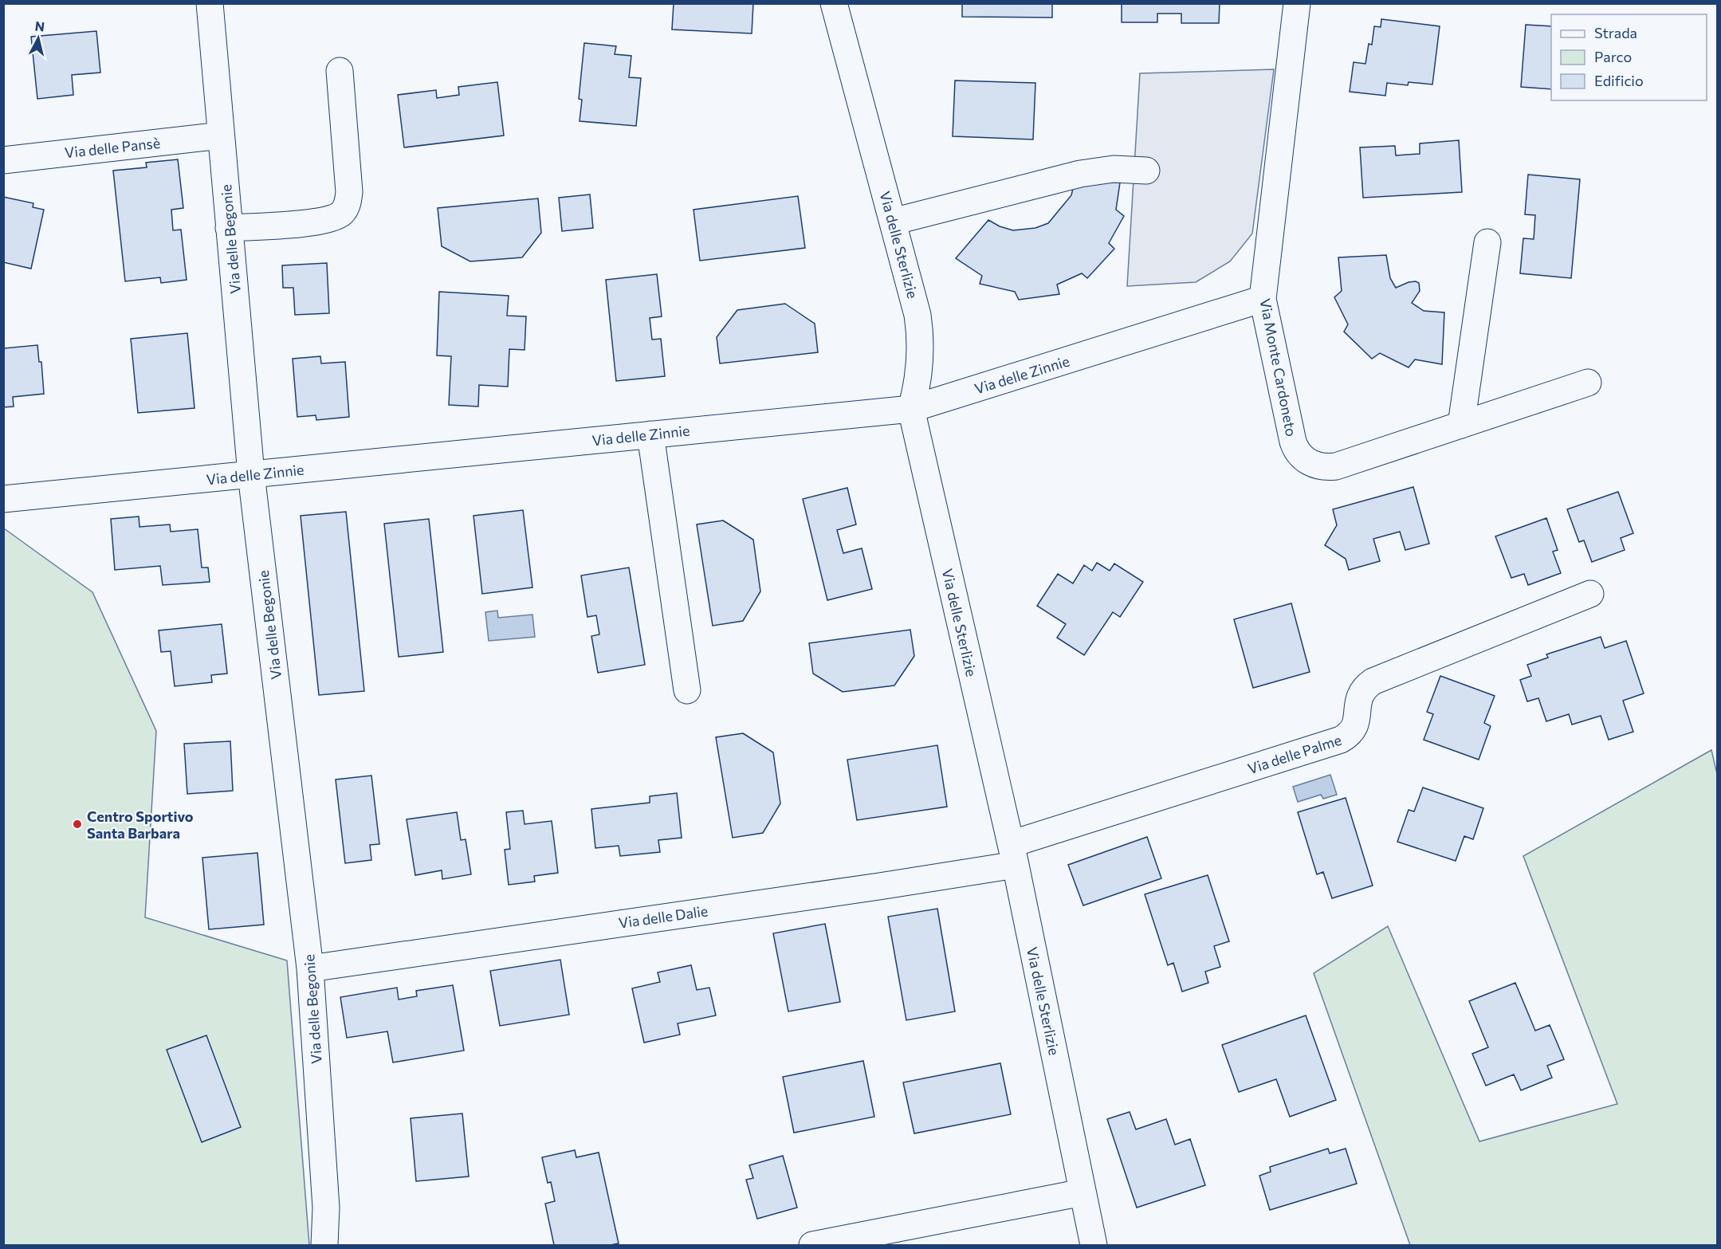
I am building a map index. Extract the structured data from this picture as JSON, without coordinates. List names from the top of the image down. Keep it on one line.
{"streets":{"street":["Via delle Pansè","Via delle Begonie","Via delle Sterlizie","Via Monte Cardoneto","Via delle Zinnie","Via delle Palme","Via delle Dalie"]},"crossings":[["Via delle Pansè","Via delle Begonie"],["Via delle Begonie","Via delle Zinnie"],["Via delle Begonie","Via delle Dalie"],["Via delle Sterlizie","Via delle Zinnie"],["Via delle Sterlizie","Via delle Palme"],["Via delle Sterlizie","Via delle Dalie"],["Via Monte Cardoneto","Via delle Zinnie"],["Via delle Palme","Via delle Dalie"]],"places":["Centro Sportivo Santa Barbara"],"legend":["Strada","Parco","Edificio"],"north":"top"}
